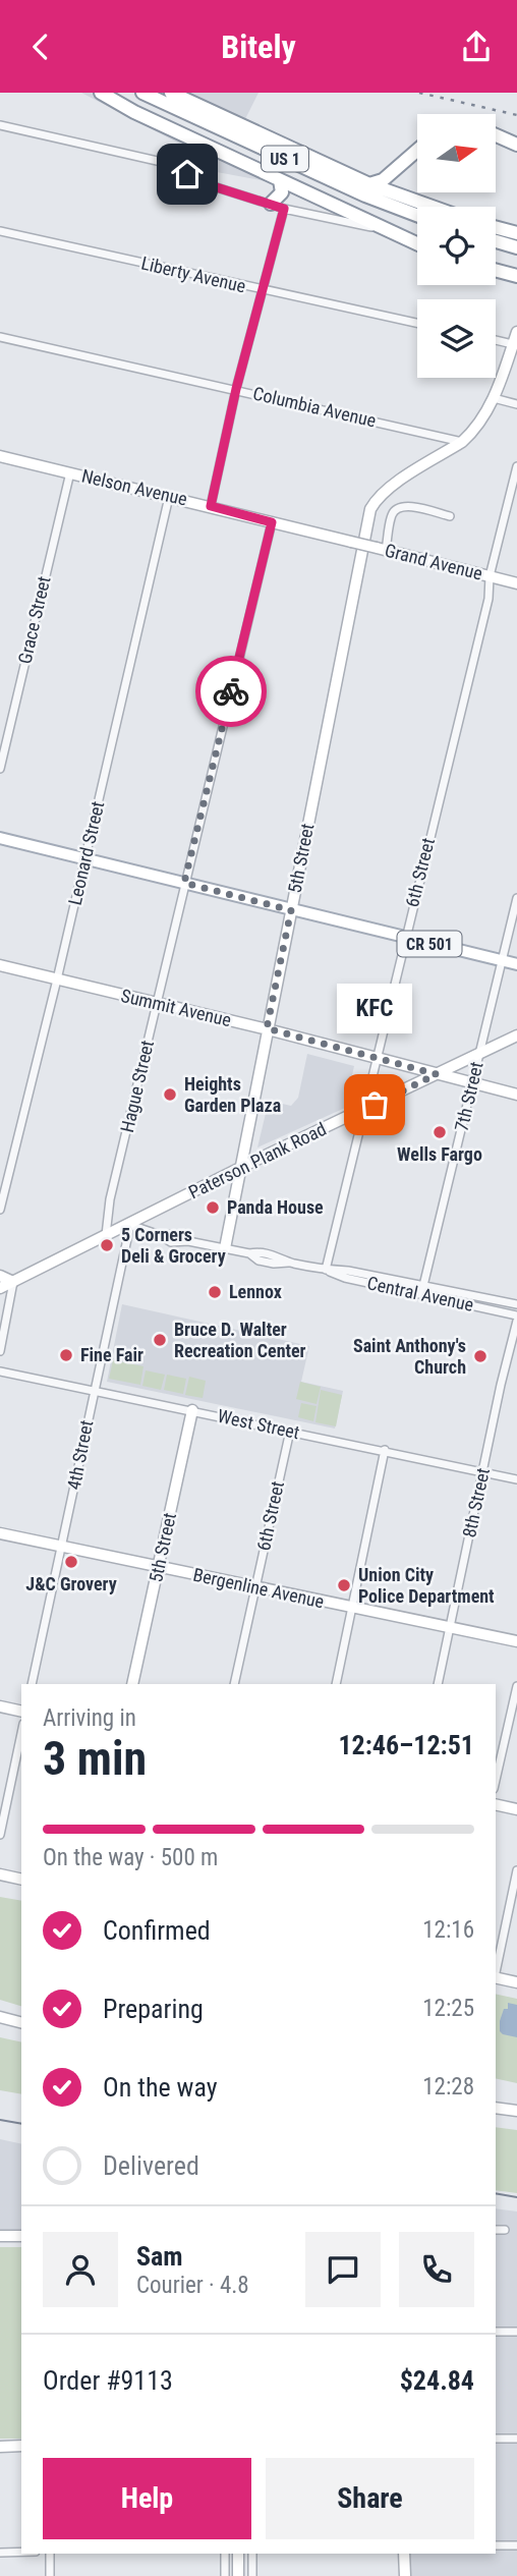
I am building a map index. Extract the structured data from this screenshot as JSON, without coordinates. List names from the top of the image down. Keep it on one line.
{"streets":{"highway":["US 1"],"main road":["CR 501"],"street":["Liberty Avenue","Columbia Avenue","Nelson Avenue","Grand Avenue","Grace Street","Leonard Street","5th Street","6th Street","Summit Avenue","Hague Street","7th Street","Paterson Plank Road","Central Avenue","West Street","4th Street","8th Street","Bergenline Avenue"]},"crossings":[["Columbia Avenue","5th Street"],["Nelson Avenue","Grand Avenue"],["Nelson Avenue","Grace Street"],["Nelson Avenue","Leonard Street"],["Nelson Avenue","Hague Street"],["Grand Avenue","6th Street"],["Leonard Street","CR 501"],["Leonard Street","Summit Avenue"],["5th Street","CR 501"],["5th Street","Summit Avenue"],["5th Street","Paterson Plank Road"],["5th Street","Central Avenue"],["5th Street","West Street"],["5th Street","Bergenline Avenue"],["6th Street","CR 501"],["6th Street","Summit Avenue"],["6th Street","Paterson Plank Road"],["6th Street","Central Avenue"],["6th Street","West Street"],["6th Street","Bergenline Avenue"],["CR 501","Hague Street"],["CR 501","7th Street"],["Summit Avenue","Hague Street"],["Summit Avenue","7th Street"],["Summit Avenue","Paterson Plank Road"],["Hague Street","Paterson Plank Road"],["7th Street","Paterson Plank Road"],["7th Street","Central Avenue"],["Paterson Plank Road","Central Avenue"],["Paterson Plank Road","4th Street"],["Central Avenue","4th Street"],["West Street","4th Street"],["West Street","8th Street"],["4th Street","Bergenline Avenue"],["8th Street","Bergenline Avenue"]],"places":["Heights Garden Plaza","KFC","Wells Fargo","Panda House","5 Corners Deli & Grocery","Lennox","Bruce D. Walter Recreation Center","Fine Fair","Saint Anthony's Church","J&C Grovery","Union City Police Department"],"north":"right","page":{"header":"Bitely","bubble":"KFC","heading":["3 min","Arriving in","12:46–12:51"],"panel":["Sam","Courier · 4.8","Order #9113","$24.84"],"bar":"On the way · 500 m","list":[["Confirmed","12:16"],["Preparing","12:25"],["On the way","12:28"],"Delivered"],"buttons":["Help","Share"]}}
